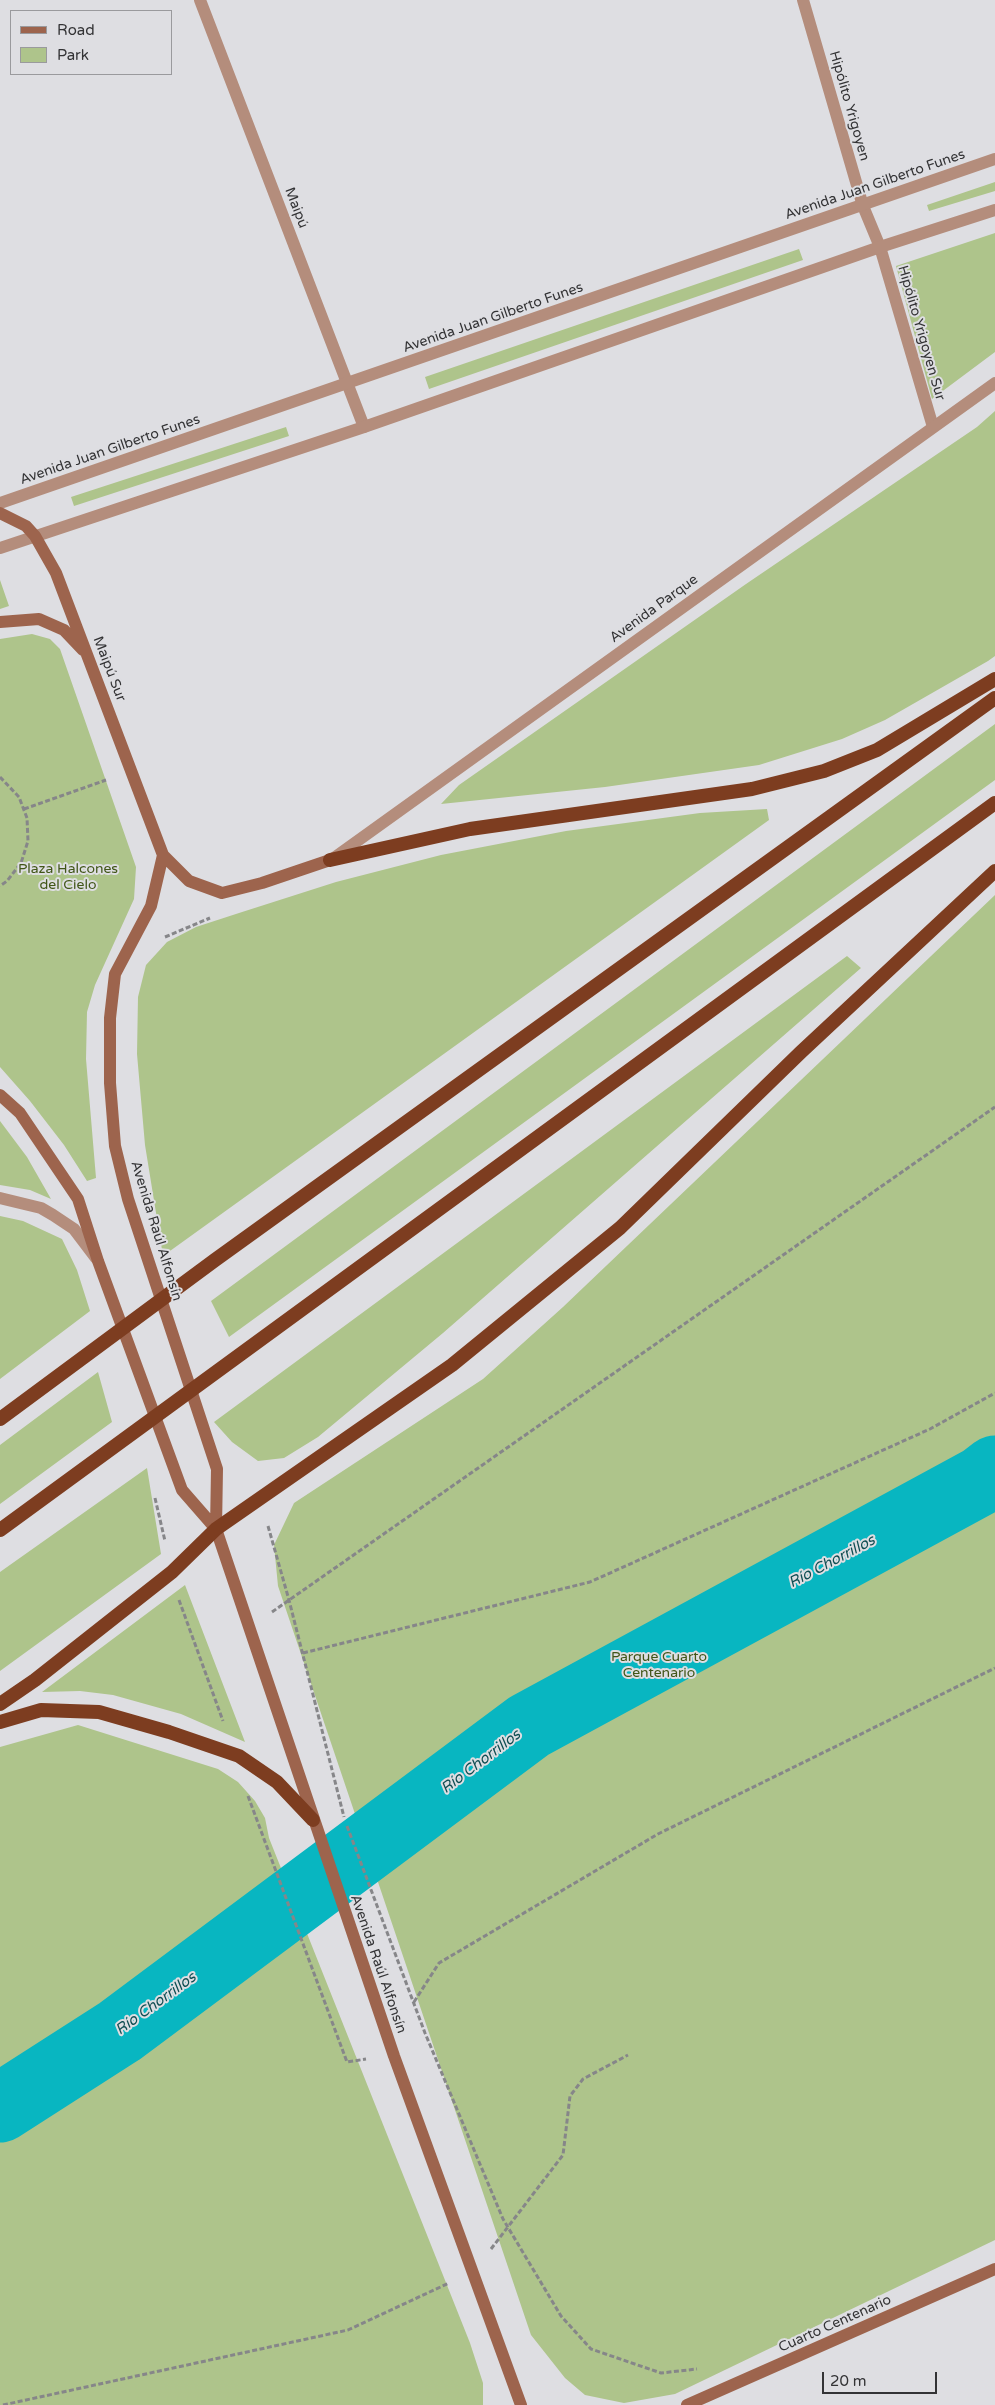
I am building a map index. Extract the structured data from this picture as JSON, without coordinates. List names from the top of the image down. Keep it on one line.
{"streets":{"main road":["Maipú Sur","Avenida Raúl Alfonsín","Cuarto Centenario"],"street":["Hipólito Yrigoyen","Avenida Juan Gilberto Funes","Maipú","Hipólito Yrigoyen Sur","Avenida Parque"]},"crossings":[["Hipólito Yrigoyen","Avenida Juan Gilberto Funes"],["Hipólito Yrigoyen","Hipólito Yrigoyen Sur"],["Avenida Juan Gilberto Funes","Maipú"],["Hipólito Yrigoyen Sur","Avenida Parque"],["Maipú Sur","Avenida Raúl Alfonsín"]],"water":["Río Chorrillos"],"parks":["Plaza Halcones del Cielo","Parque Cuarto Centenario"],"legend":["Road","Park"],"scale_bar":"20 m"}
